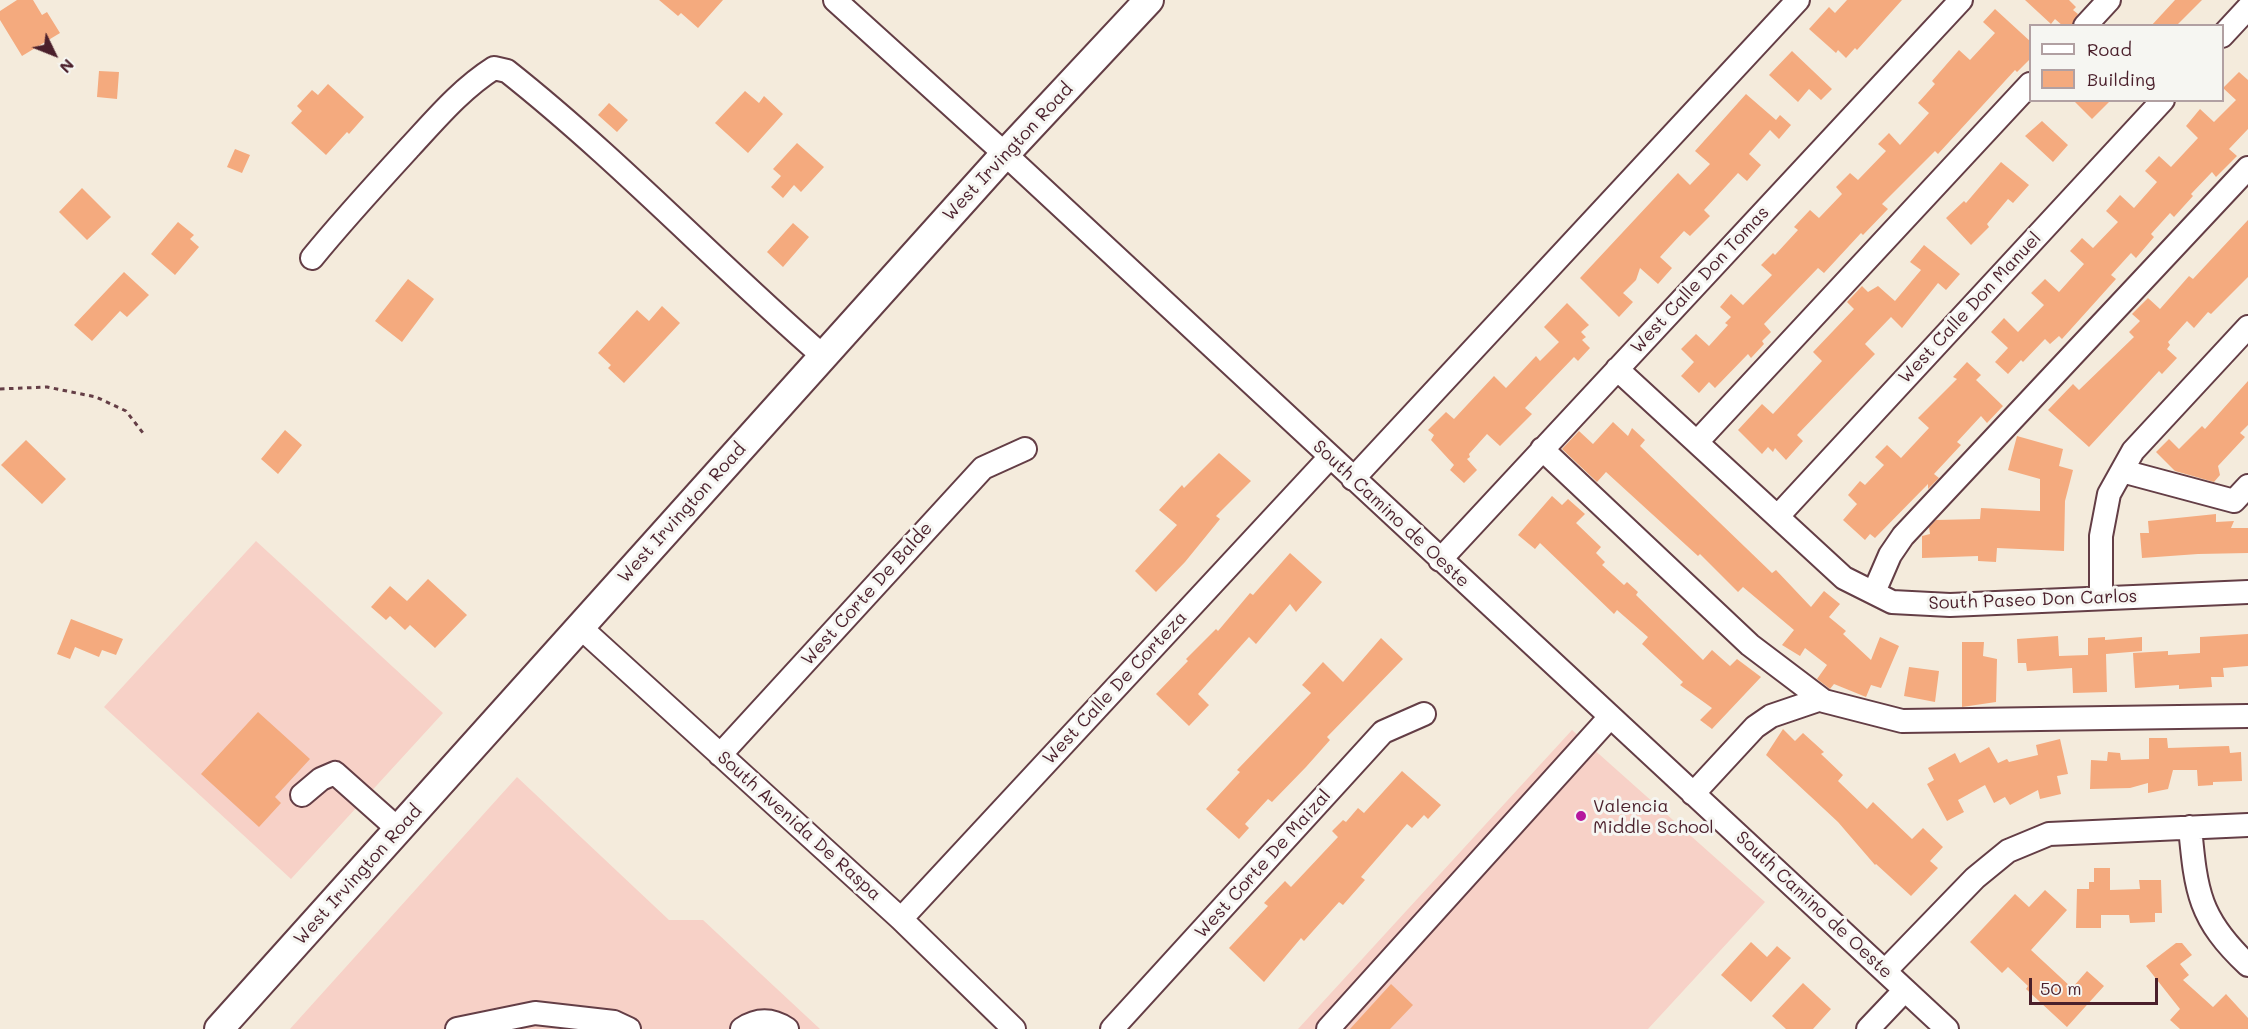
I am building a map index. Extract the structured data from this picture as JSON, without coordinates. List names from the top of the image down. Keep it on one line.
{"streets":{"main road":["West Irvington Road"],"street":["West Calle Don Tomas","West Calle Don Manuel","South Camino de Oeste","West Corte De Balde","South Paseo Don Carlos","West Calle De Corteza","South Avenida De Raspa","West Corte De Maizal"]},"crossings":[["West Irvington Road","South Camino de Oeste"],["West Irvington Road","South Avenida De Raspa"],["West Calle Don Tomas","South Camino de Oeste"],["West Calle Don Tomas","South Paseo Don Carlos"],["West Calle Don Manuel","South Paseo Don Carlos"],["South Camino de Oeste","West Calle De Corteza"],["West Corte De Balde","South Avenida De Raspa"],["West Calle De Corteza","South Avenida De Raspa"]],"places":["Valencia Middle School"],"legend":["Road","Building"],"scale_bar":"50 m","north":"bottom right"}
